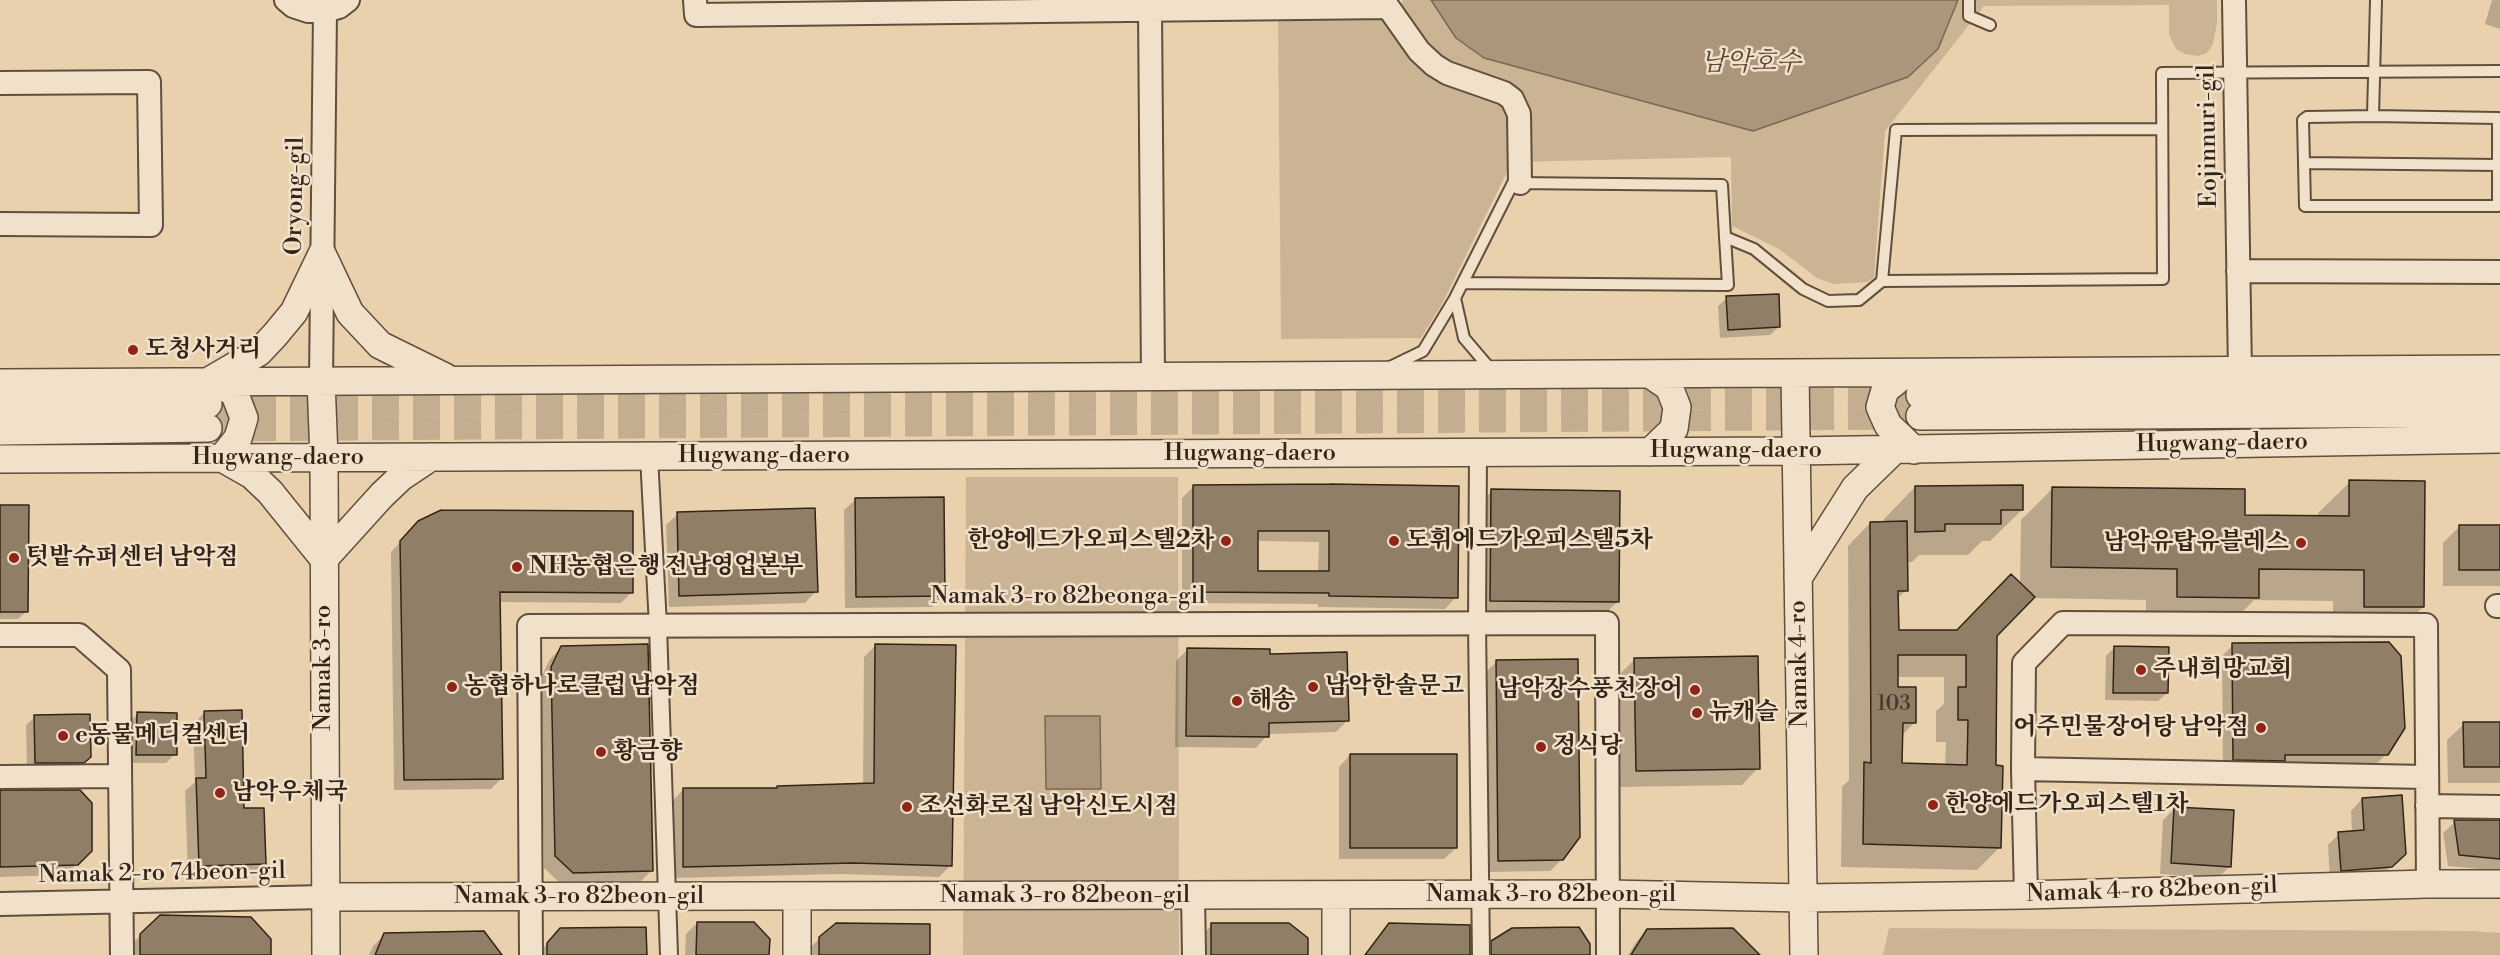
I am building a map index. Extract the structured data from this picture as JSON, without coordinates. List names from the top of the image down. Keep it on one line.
{"streets":{"street":["Eojinnuri-gil","Oryong-gil","Hugwang-daero","Namak 3-ro 82beonga-gil","Namak 4-ro","Namak 3-ro","Namak 2-ro 74beon-gil","Namak 4-ro 82beon-gil","Namak 3-ro 82beon-gil"]},"crossings":[["Eojinnuri-gil","Hugwang-daero"],["Oryong-gil","Hugwang-daero"],["Oryong-gil","Namak 3-ro"],["Hugwang-daero","Namak 4-ro"],["Hugwang-daero","Namak 3-ro"],["Namak 3-ro 82beonga-gil","Namak 3-ro 82beon-gil"],["Namak 4-ro","Namak 4-ro 82beon-gil"],["Namak 4-ro","Namak 3-ro 82beon-gil"],["Namak 3-ro","Namak 2-ro 74beon-gil"],["Namak 3-ro","Namak 3-ro 82beon-gil"],["Namak 2-ro 74beon-gil","Namak 3-ro 82beon-gil"],["Namak 4-ro 82beon-gil","Namak 3-ro 82beon-gil"]],"water":["남악호수"],"places":["도청사거리","한양에드가오피스텔2차","도휘에드가오피스텔5차","남악유탑유블레스","텃밭슈퍼센터 남악점","NH농협은행 전남영업본부","주내희망교회","농협하나로클럽 남악점","남악한솔문고","남악장수풍천장어","해송","뉴캐슬","어주민물장어탕 남악점","e동물메디컬센터","정식당","황금향","남악우체국","한양에드가오피스텔1차","조선화로집 남악신도시점"],"house_numbers":["103"]}
